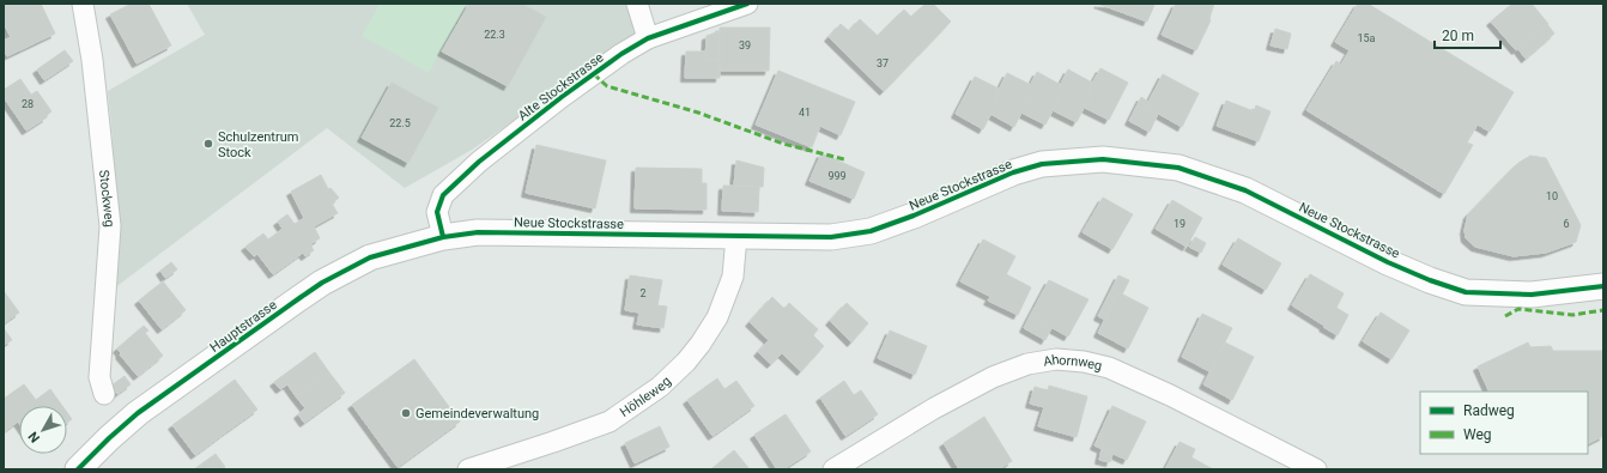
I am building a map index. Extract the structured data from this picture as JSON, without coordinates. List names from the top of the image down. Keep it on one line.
{"streets":{"street":["Alte Stockstrasse","Neue Stockstrasse","Stockweg","Hauptstrasse","Ahornweg","Höhleweg"]},"crossings":[["Alte Stockstrasse","Neue Stockstrasse"],["Alte Stockstrasse","Hauptstrasse"],["Neue Stockstrasse","Hauptstrasse"],["Neue Stockstrasse","Höhleweg"]],"places":["Schulzentrum Stock","Gemeindeverwaltung"],"house_numbers":["22.3","15a","39","37","28","41","22.5","999","10","19","6","2"],"legend":["Radweg","Weg"],"scale_bar":"20 m","north":"bottom left"}
